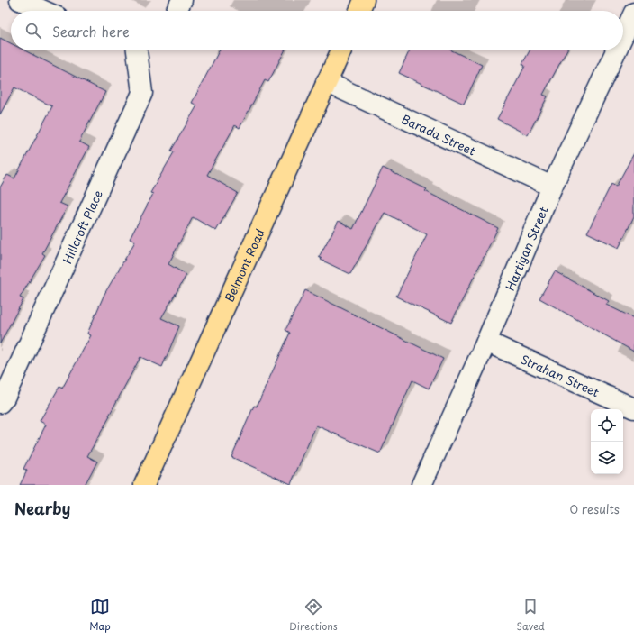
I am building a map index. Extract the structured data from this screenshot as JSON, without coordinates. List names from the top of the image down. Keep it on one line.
{"streets":{"main road":["Belmont Road"],"street":["Barada Street","Hillcroft Place","Hartigan Street","Strahan Street"]},"crossings":[["Barada Street","Hartigan Street"],["Barada Street","Belmont Road"],["Hartigan Street","Strahan Street"]],"page":{"search":"Search here","heading":["Nearby","0 results"],"nav":["Map","Directions","Saved"]}}
